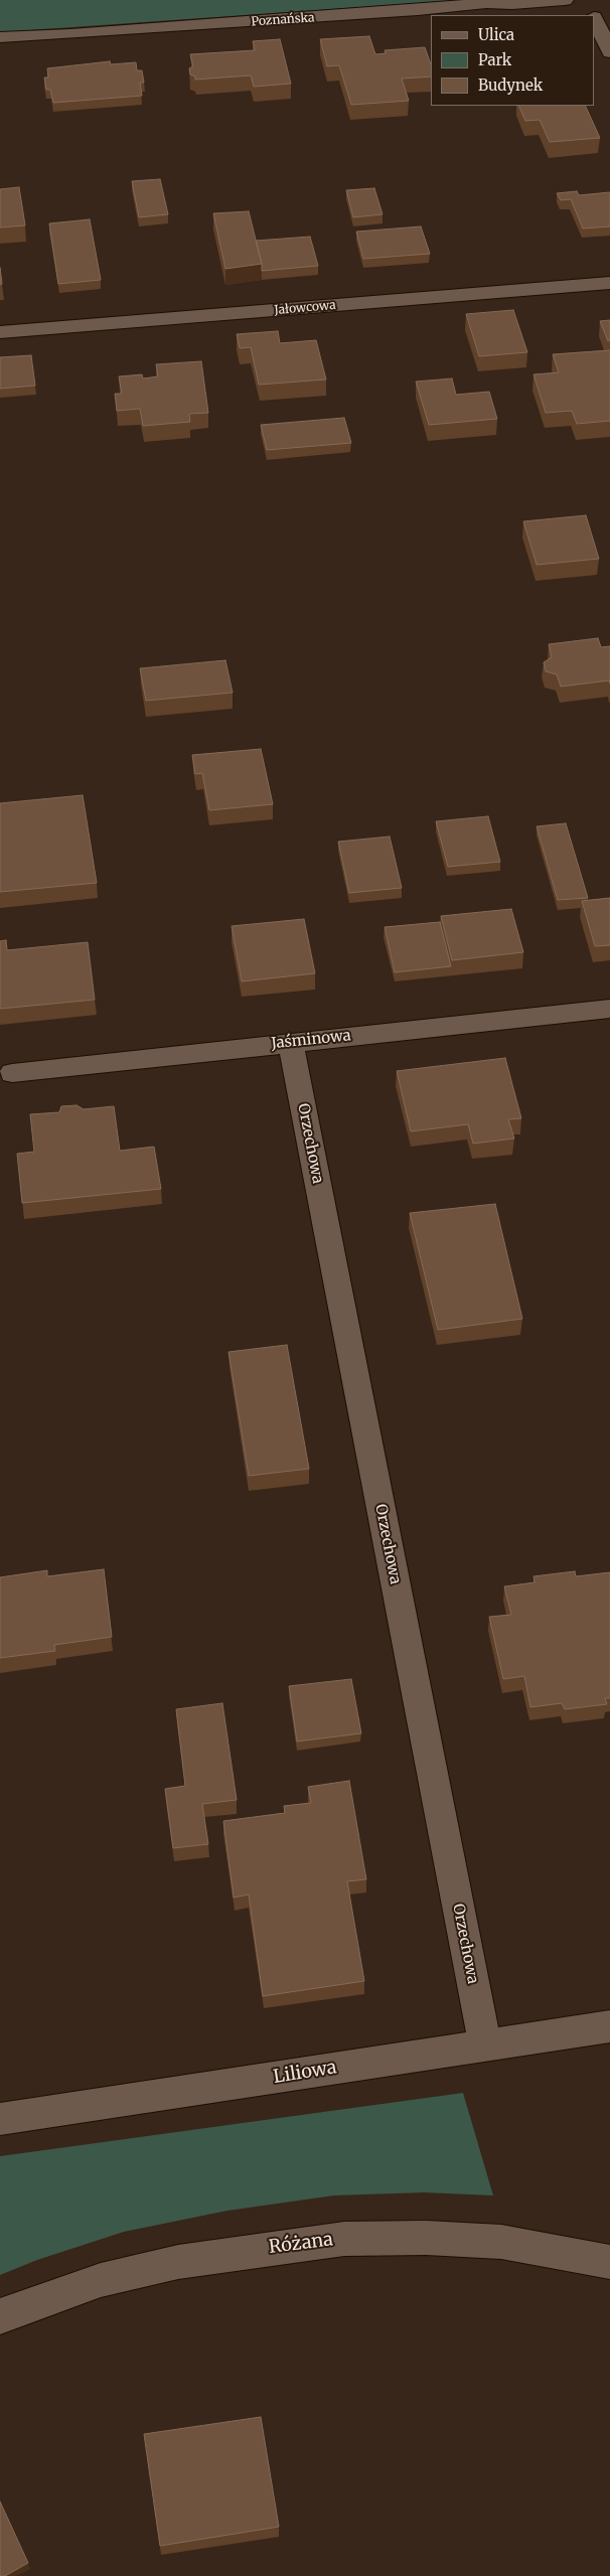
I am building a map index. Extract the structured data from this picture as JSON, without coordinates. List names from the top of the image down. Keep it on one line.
{"streets":{"street":["Poznańska","Jałowcowa","Jaśminowa","Orzechowa","Liliowa","Różana"]},"crossings":[["Jaśminowa","Orzechowa"],["Orzechowa","Liliowa"]],"legend":["Ulica","Park","Budynek"]}
